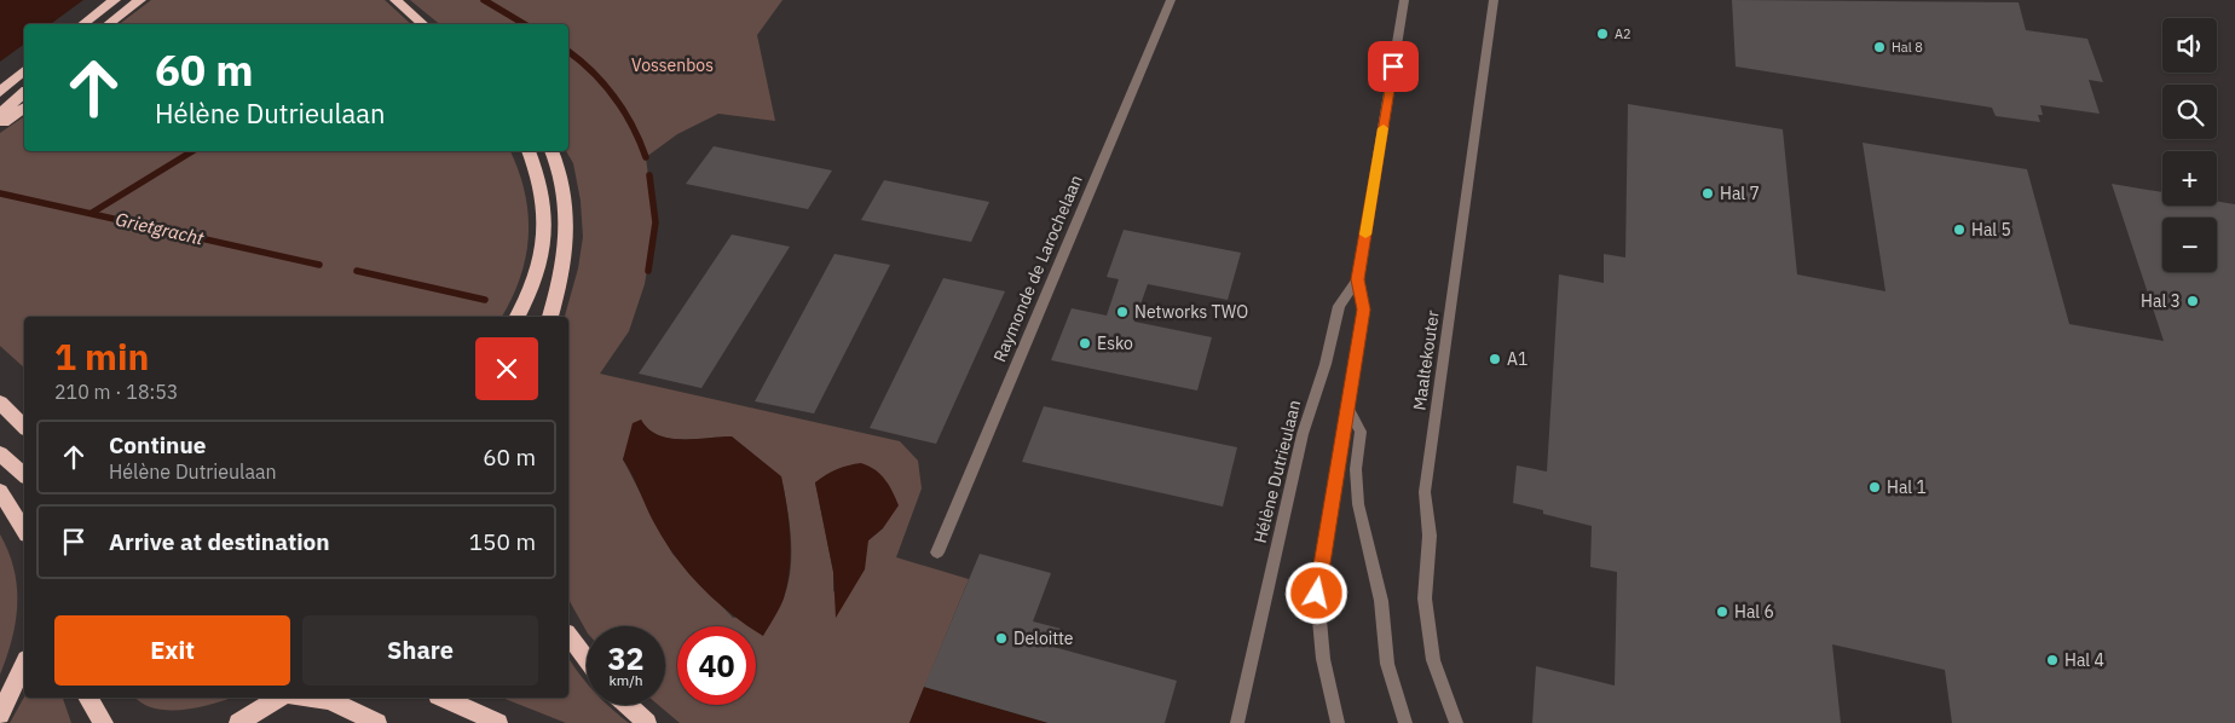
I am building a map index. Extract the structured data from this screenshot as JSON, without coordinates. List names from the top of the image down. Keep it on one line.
{"streets":{"street":["Raymonde de Larochelaan","Maaltekouter","Hélène Dutrieulaan"]},"water":["Grietgracht"],"parks":["Vossenbos"],"places":["A2","Hal 8","Hal 7","Hal 5","Hal 3","Networks TWO","Esko","A1","Hal 1","Hal 6","Deloitte","Hal 4"],"page":{"map_buttons":["+","−"],"turn":["60 m","Hélène Dutrieulaan"],"heading":["1 min","210 m · 18:53"],"list":[{"name":"Continue","note":"Hélène Dutrieulaan","value":"60 m"},{"name":"Arrive at destination","value":"150 m"}],"buttons":["Exit","Share"],"speed":"32 km/h","limit":"40"}}
